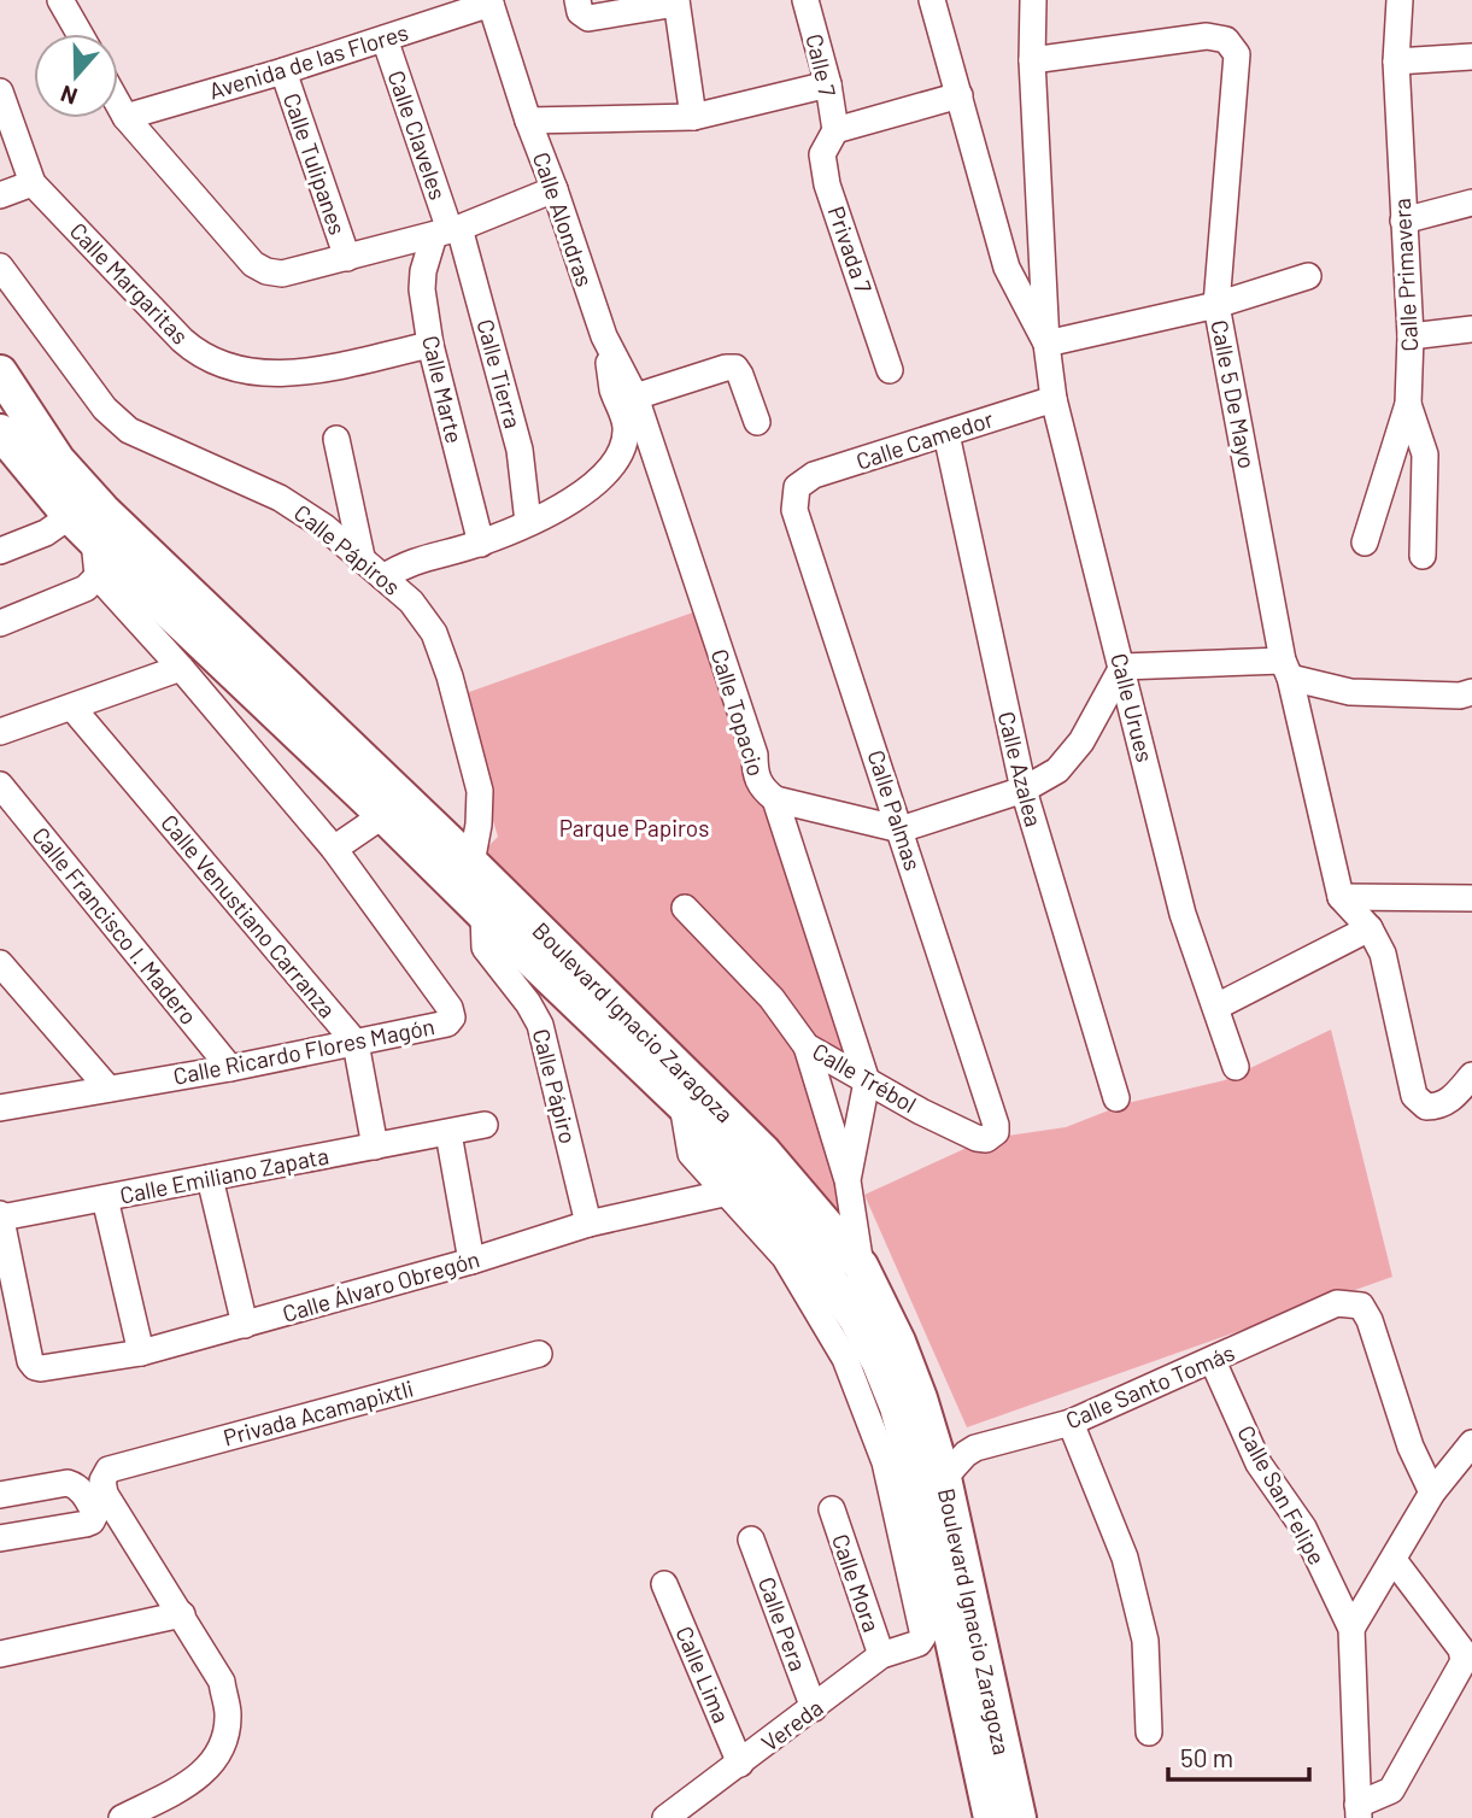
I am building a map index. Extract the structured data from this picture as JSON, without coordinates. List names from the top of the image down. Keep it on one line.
{"streets":{"main road":["Boulevard Ignacio Zaragoza"],"street":["Avenida de las Flores","Calle 7","Calle Claveles","Calle Tulipanes","Calle Alondras","Privada 7","Calle Primavera","Calle Margaritas","Calle Tierra","Calle Marte","Calle 5 De Mayo","Calle Camedor","Calle Pápiros","Calle Urues","Calle Topacio","Calle Azalea","Calle Palmas","Calle Venustiano Carranza","Calle Francisco I. Madero","Calle Ricardo Flores Magón","Calle Trébol","Calle Pápiro","Calle Emiliano Zapata","Calle Álvaro Obregón","Calle Santo Tomás","Privada Acamapixtli","Calle San Felipe","Calle Mora","Calle Pera","Calle Lima","Vereda"]},"crossings":[["Avenida de las Flores","Calle Claveles"],["Avenida de las Flores","Calle Tulipanes"],["Avenida de las Flores","Calle Alondras"],["Calle 7","Privada 7"],["Calle Claveles","Calle Tierra"],["Calle Claveles","Calle Marte"],["Calle Alondras","Calle Topacio"],["Calle Margaritas","Calle Marte"],["Calle Tierra","Calle Marte"],["Calle 5 De Mayo","Calle Urues"],["Calle Camedor","Calle Urues"],["Calle Camedor","Calle Azalea"],["Calle Camedor","Calle Palmas"],["Calle Pápiros","Boulevard Ignacio Zaragoza"],["Calle Topacio","Calle Trébol"],["Calle Palmas","Calle Trébol"],["Calle Venustiano Carranza","Calle Ricardo Flores Magón"],["Calle Venustiano Carranza","Calle Emiliano Zapata"],["Calle Francisco I. Madero","Calle Ricardo Flores Magón"],["Boulevard Ignacio Zaragoza","Calle Pápiro"],["Boulevard Ignacio Zaragoza","Calle Santo Tomás"],["Calle Pápiro","Calle Álvaro Obregón"],["Calle Emiliano Zapata","Calle Álvaro Obregón"],["Calle Álvaro Obregón","Vereda"],["Calle Santo Tomás","Calle San Felipe"],["Calle Mora","Vereda"],["Calle Pera","Vereda"],["Calle Lima","Vereda"]],"parks":["Parque Papiros"],"scale_bar":"50 m","north":"bottom"}
